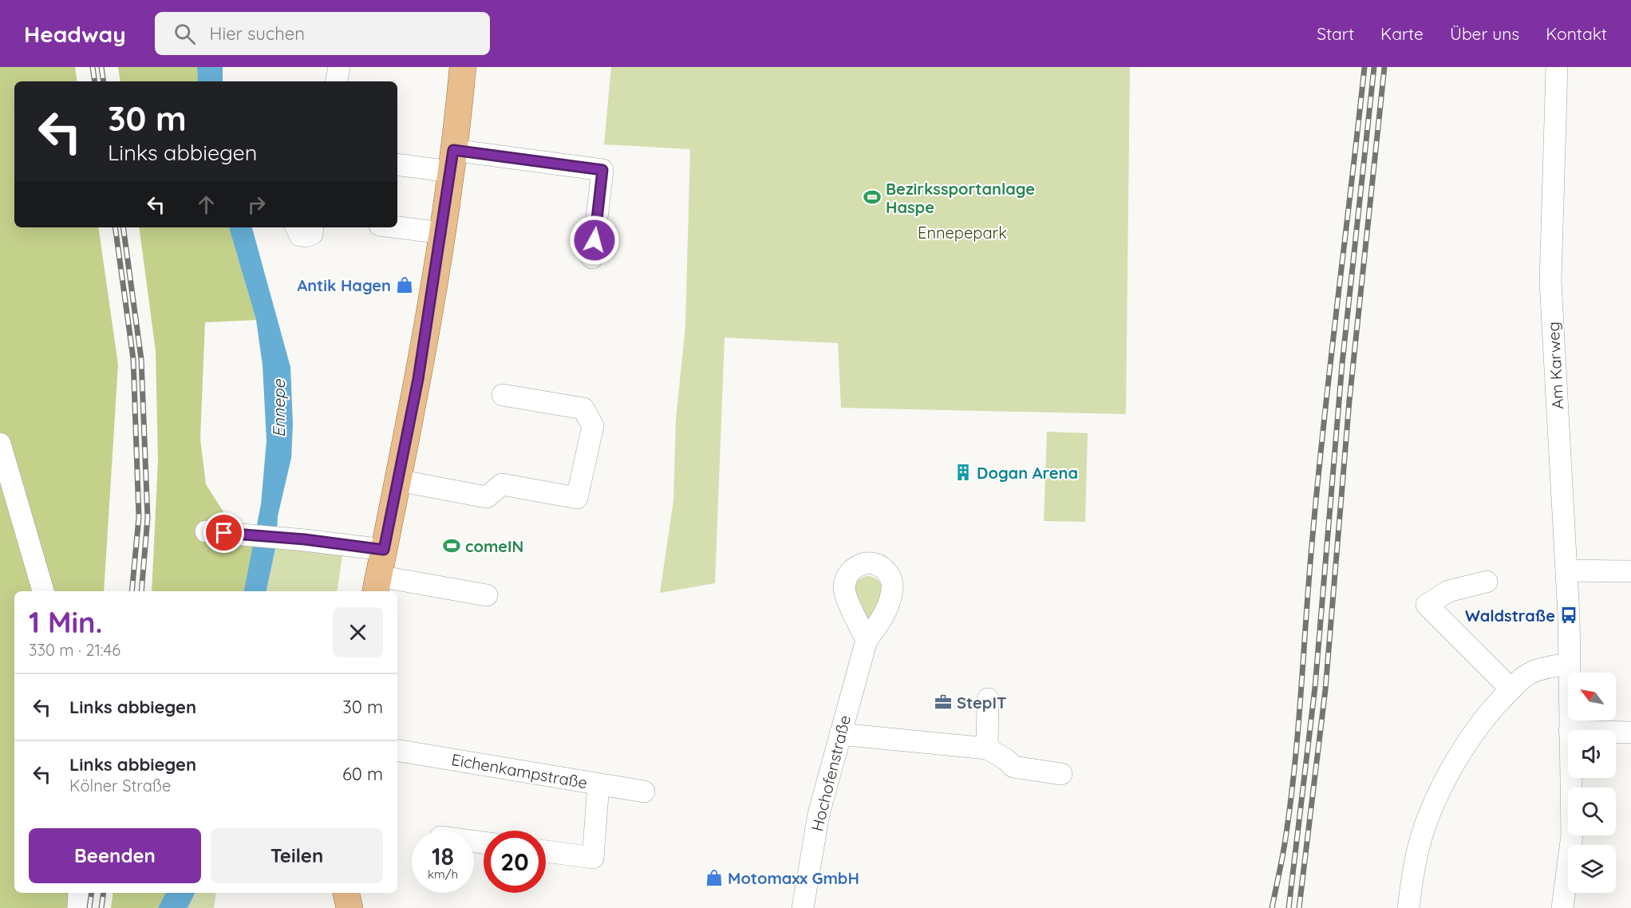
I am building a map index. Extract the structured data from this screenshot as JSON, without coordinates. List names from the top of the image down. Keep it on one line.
{"streets":{"street":["Am Karweg","Eichenkampstraße","Hochofenstraße"]},"water":["Ennepe"],"parks":["Ennepepark"],"places":{"sports":["Bezirkssportanlage Haspe","comeIN"],"shop":["Antik Hagen","Motomaxx GmbH"],"building":["Dogan Arena"],"bus stop":["Waldstraße"],"office":["StepIT"]},"north":"top left","page":{"header":"Headway","search":"Hier suchen","nav":["Start","Karte","Über uns","Kontakt"],"turn":["30 m","Links abbiegen"],"heading":["1 Min.","330 m · 21:46"],"list":[{"name":"Links abbiegen","value":"30 m"},{"name":"Links abbiegen","note":"Kölner Straße","value":"60 m"}],"buttons":["Beenden","Teilen"],"speed":"18 km/h","limit":"20"}}
